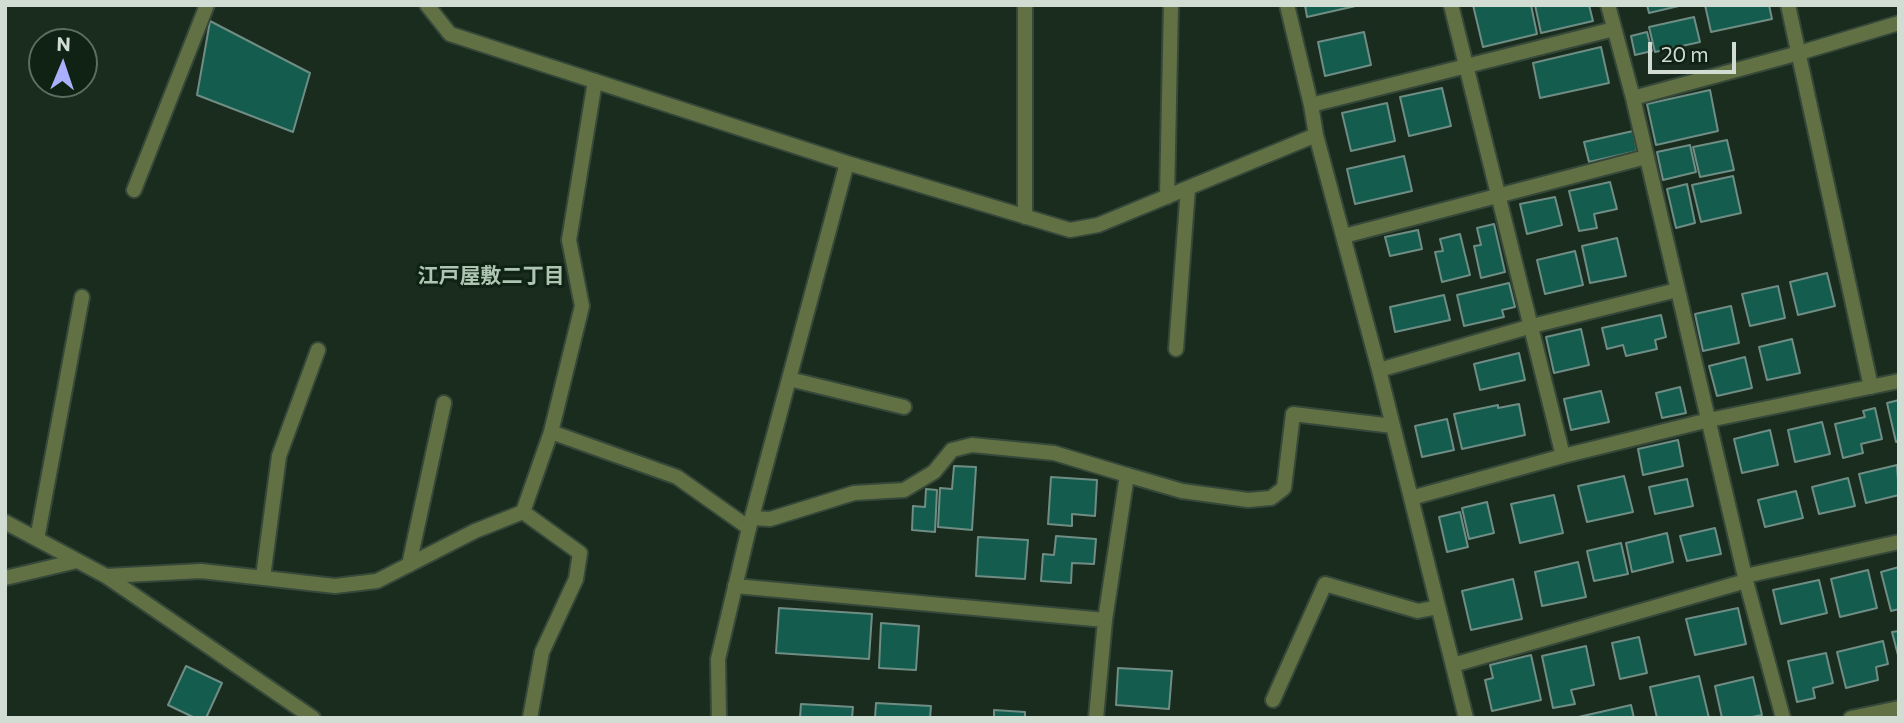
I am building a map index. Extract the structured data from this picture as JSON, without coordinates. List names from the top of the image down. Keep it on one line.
{"districts":["江戸屋敷二丁目"],"scale_bar":"20 m","north":"top"}
